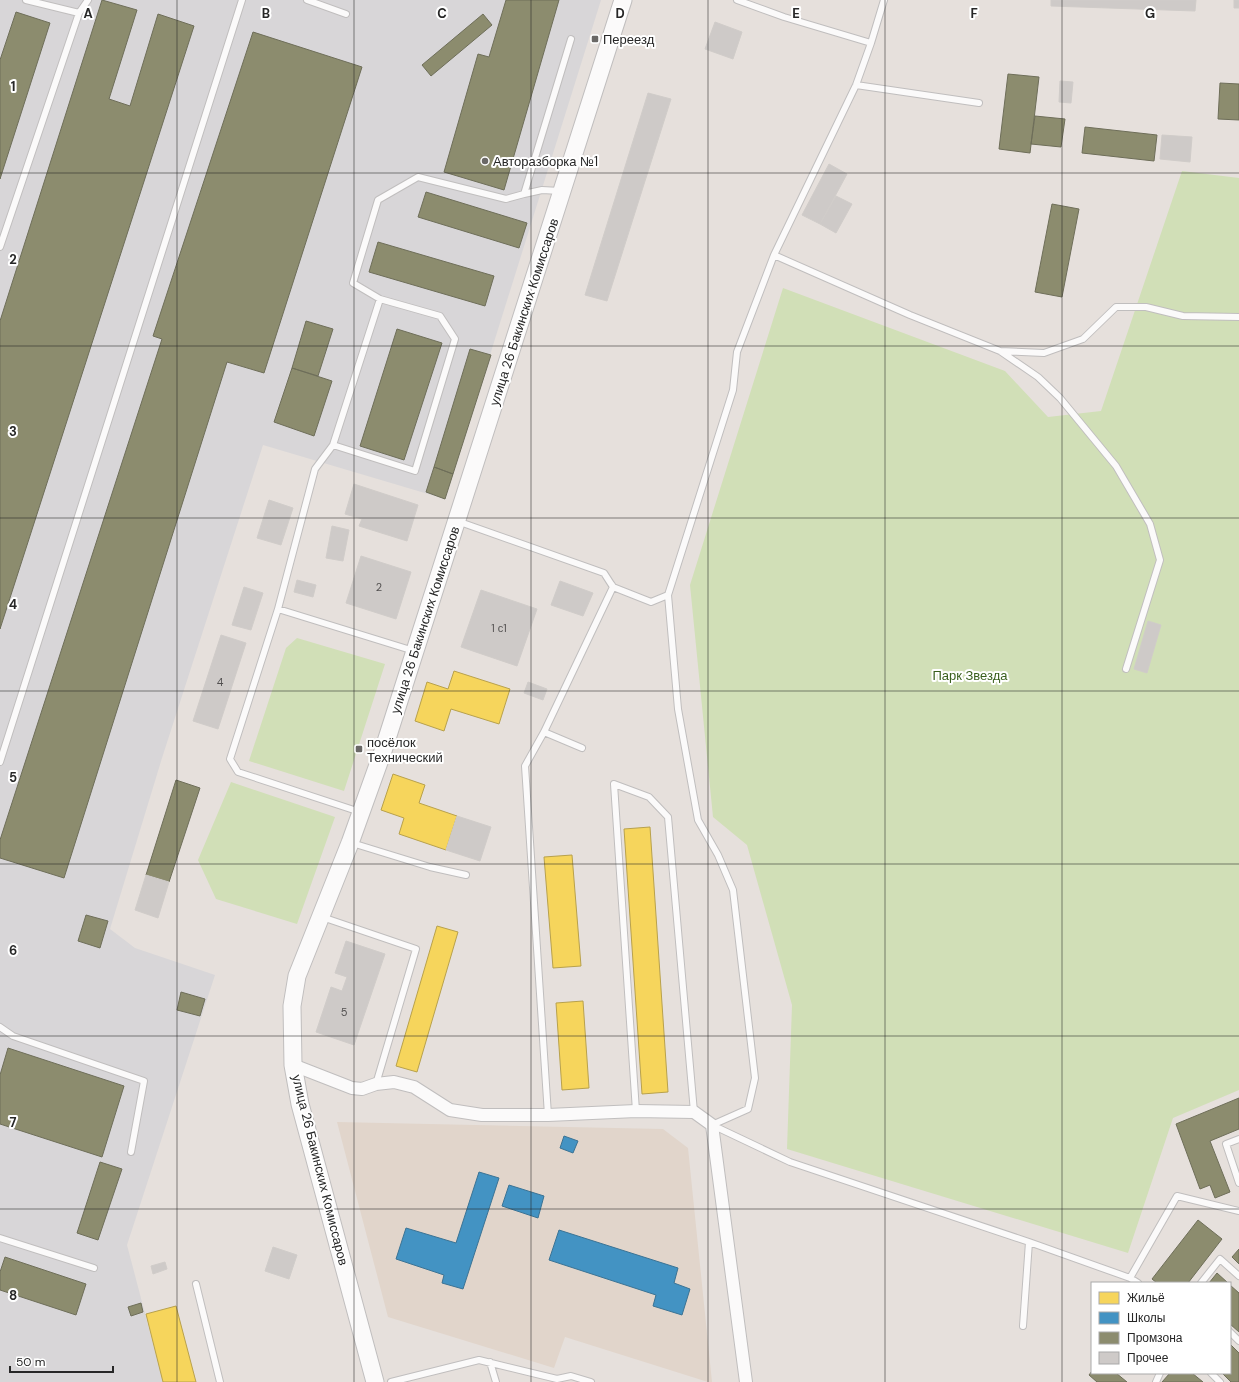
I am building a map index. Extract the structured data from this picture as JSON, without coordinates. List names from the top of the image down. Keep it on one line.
{"streets":{"main road":["улица 26 Бакинских Комиссаров"]},"parks":["Парк Звезда"],"places":{"transit":["Переезд","посёлок Технический"],"other":["Авторазборка №1"]},"house_numbers":["2","1 с1","4","5"],"legend":["Жильё","Школы","Промзона","Прочее"],"scale_bar":"50 m","grid":{"columns":["A","B","C","D","E","F","G"],"rows":["1","2","3","4","5","6","7","8"]}}
